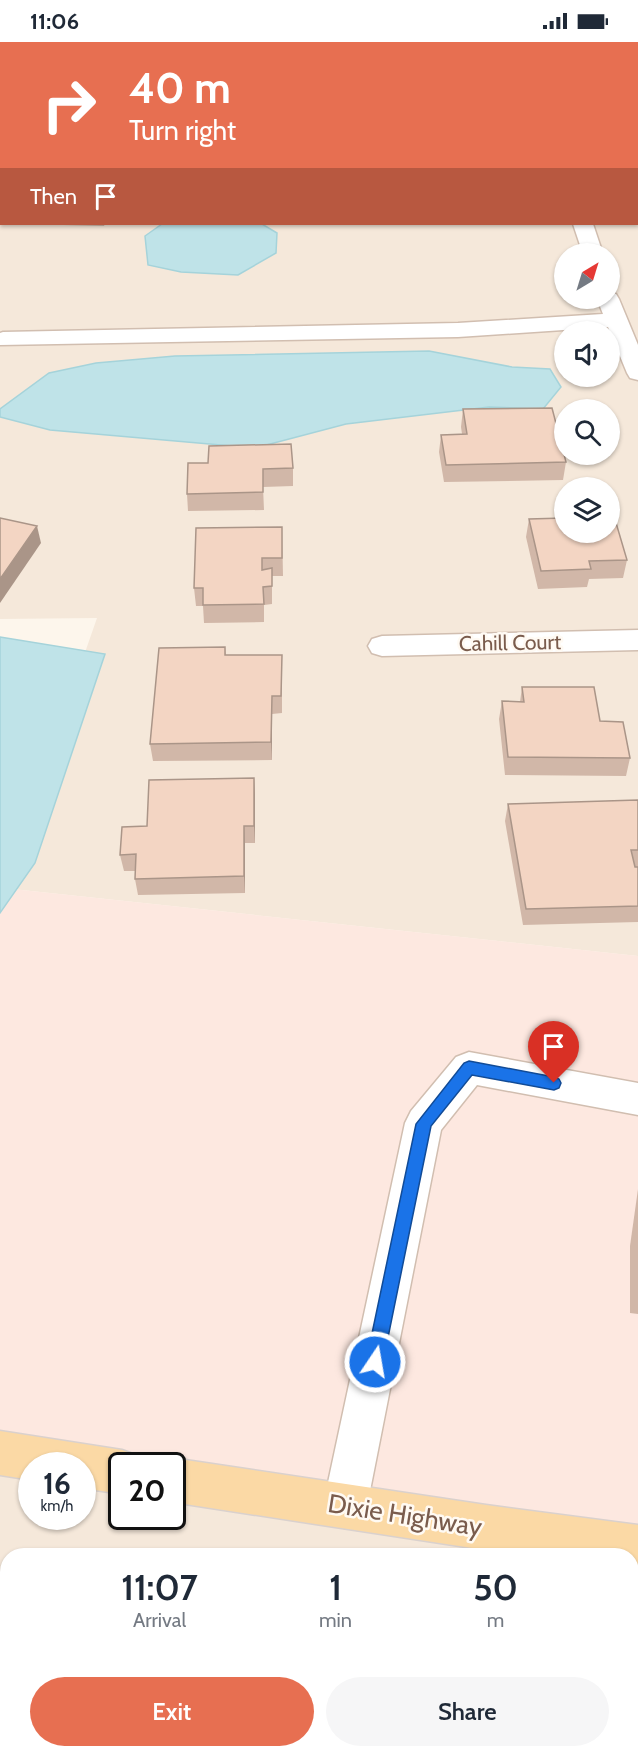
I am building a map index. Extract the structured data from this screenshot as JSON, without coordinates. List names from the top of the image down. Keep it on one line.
{"streets":{"main road":["Dixie Highway"],"street":["Cahill Court"]},"north":"top right","page":{"status":"11:06","turn":["40 m","Turn right"],"then":"Then","speed":"16 km/h","limit":"20","eta":["11:07","Arrival","1","min","50","m"],"buttons":["Exit","Share"]}}
